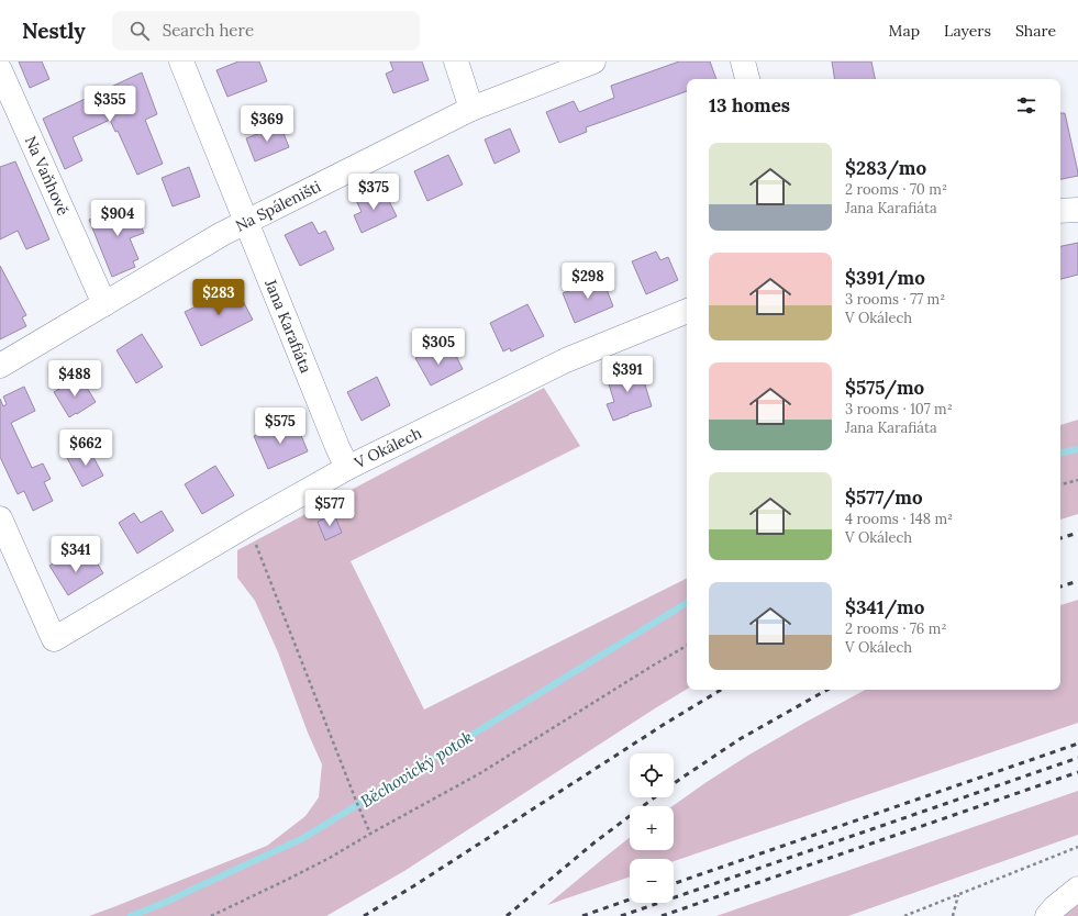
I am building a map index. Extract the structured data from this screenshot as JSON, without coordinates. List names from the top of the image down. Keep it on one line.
{"streets":{"street":["Na Vaňhově","Na Spáleništi","Jana Karafiáta","V Okálech"]},"crossings":[["Na Vaňhově","Na Spáleništi"],["Na Spáleništi","Jana Karafiáta"],["Jana Karafiáta","V Okálech"]],"water":["Běchovický potok"],"page":{"header":"Nestly","search":"Search here","nav":["Map","Layers","Share"],"heading":"13 homes","price":["$355","$369","$375","$904","$298","$283","$305","$391","$488","$575","$662","$577","$341"],"list":[{"name":"$283/mo","note":"2 rooms · 70 m² · Jana Karafiáta"},{"name":"$391/mo","note":"3 rooms · 77 m² · V Okálech"},{"name":"$575/mo","note":"3 rooms · 107 m² · Jana Karafiáta"},{"name":"$577/mo","note":"4 rooms · 148 m² · V Okálech"},{"name":"$341/mo","note":"2 rooms · 76 m² · V Okálech"}],"map_buttons":["+","−"]}}
